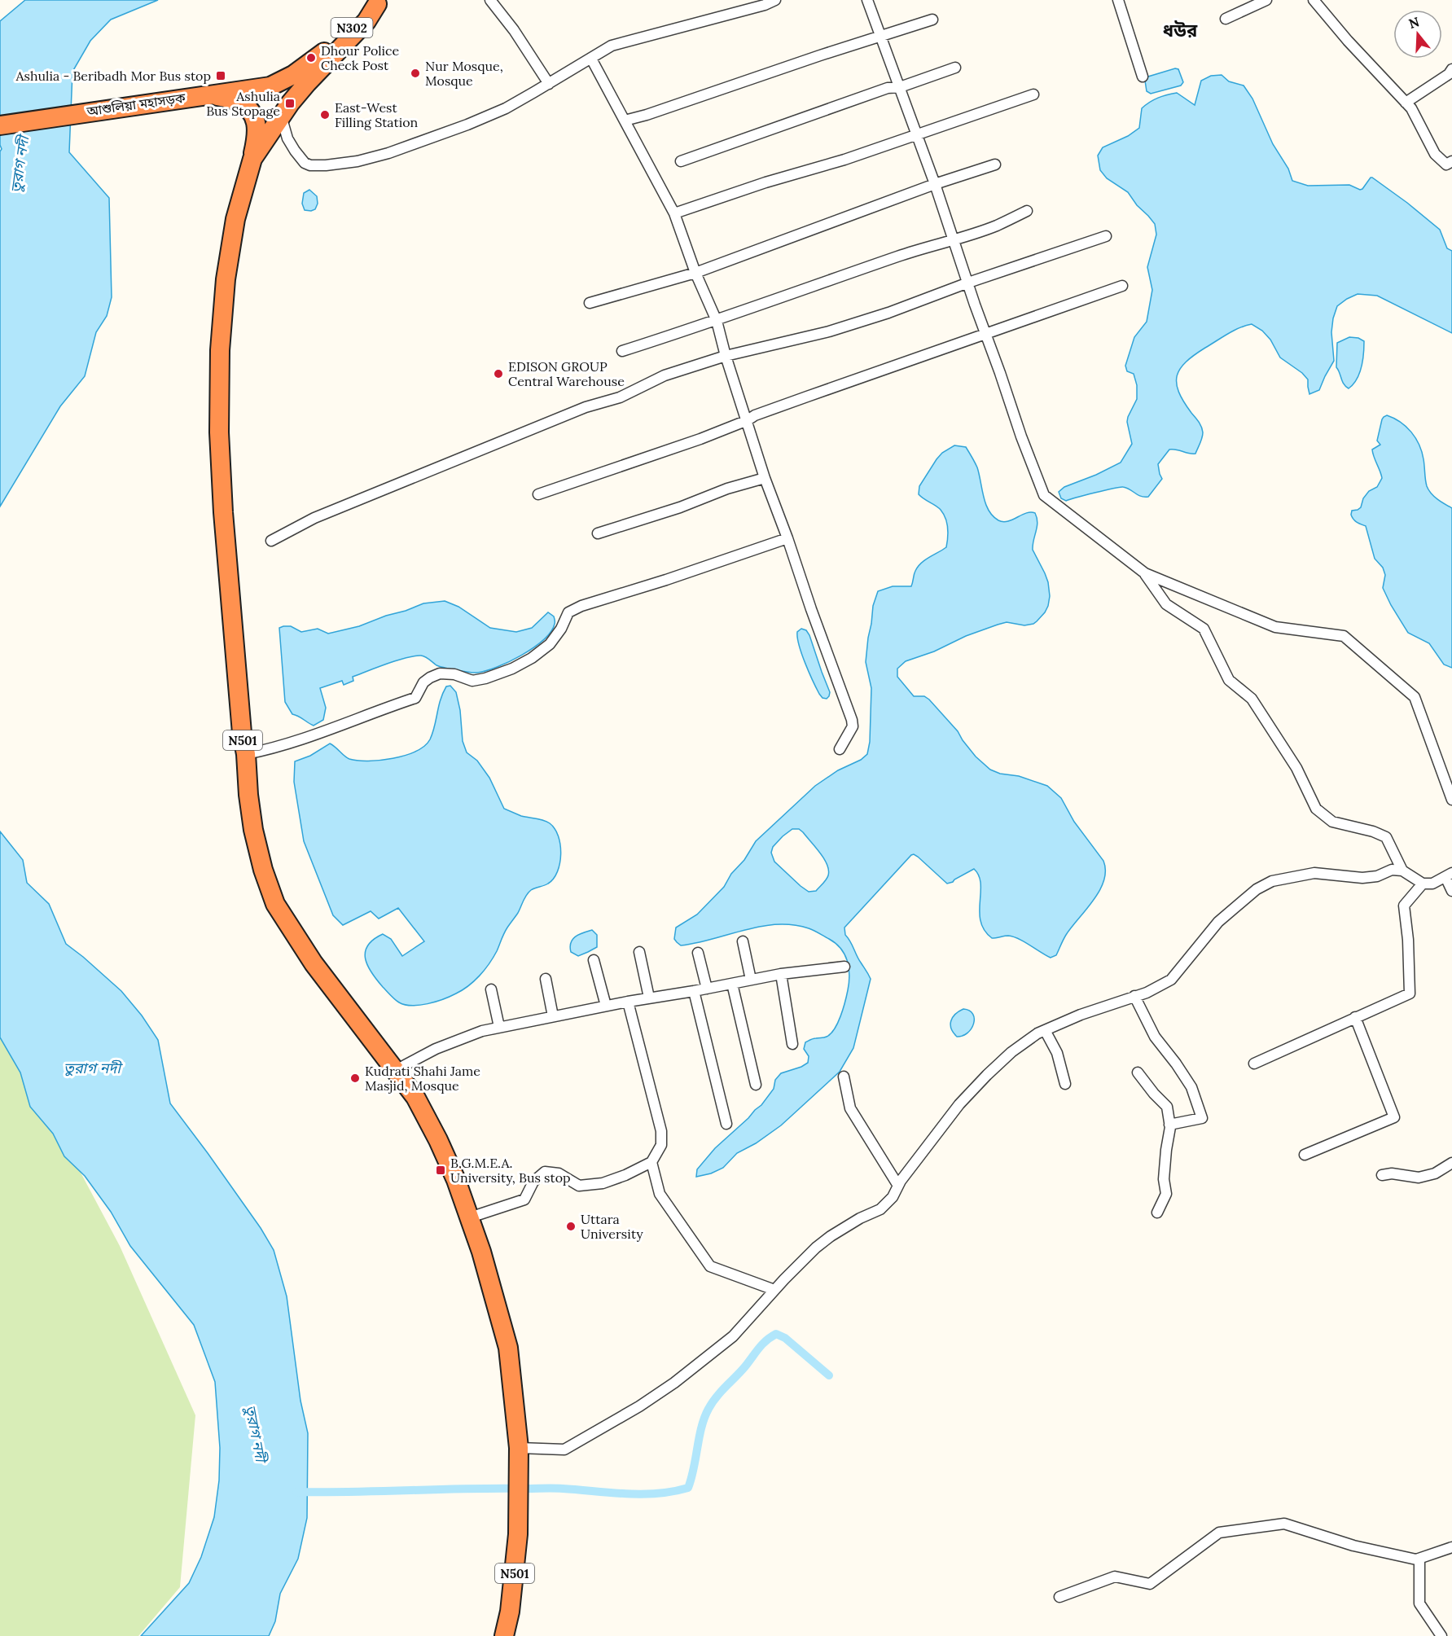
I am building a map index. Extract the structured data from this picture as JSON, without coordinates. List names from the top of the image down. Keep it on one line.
{"streets":{"highway":["N302","আশুলিয়া মহাসড়ক","N501"]},"crossings":[["আশুলিয়া মহাসড়ক","N501"]],"districts":["ধউর"],"water":["তুরাগ নদী"],"places":{"other":["Dhour Police Check Post","Nur Mosque, Mosque","East-West Filling Station","EDISON GROUP Central Warehouse","Kudrati Shahi Jame Masjid, Mosque","Uttara University"],"transit":["Ashulia - Beribadh Mor Bus stop","Ashulia Bus Stopage","B.G.M.E.A. University, Bus stop"]},"north":"top"}
